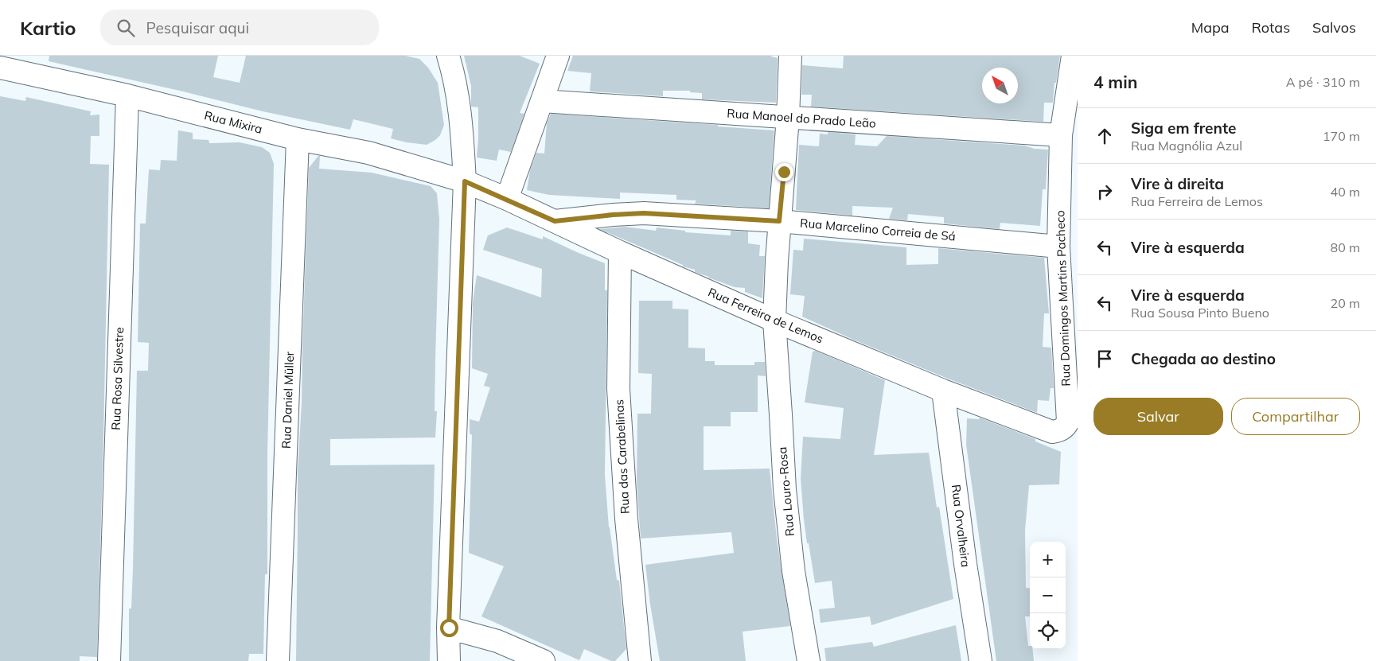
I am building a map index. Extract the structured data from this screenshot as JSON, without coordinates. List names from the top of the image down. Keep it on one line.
{"streets":{"street":["Rua Manoel do Prado Leão","Rua Mixira","Rua Marcelino Correia de Sá","Rua Domingos Martins Pacheco","Rua Ferreira de Lemos","Rua Rosa Silvestre","Rua Daniel Müller","Rua das Carabelinas","Rua Louro-Rosa","Rua Orvalheira"]},"crossings":[["Rua Manoel do Prado Leão","Rua Domingos Martins Pacheco"],["Rua Manoel do Prado Leão","Rua Louro-Rosa"],["Rua Mixira","Rua Ferreira de Lemos"],["Rua Mixira","Rua Rosa Silvestre"],["Rua Mixira","Rua Daniel Müller"],["Rua Marcelino Correia de Sá","Rua Domingos Martins Pacheco"],["Rua Marcelino Correia de Sá","Rua Ferreira de Lemos"],["Rua Marcelino Correia de Sá","Rua Louro-Rosa"],["Rua Domingos Martins Pacheco","Rua Ferreira de Lemos"],["Rua Ferreira de Lemos","Rua das Carabelinas"],["Rua Ferreira de Lemos","Rua Louro-Rosa"],["Rua Ferreira de Lemos","Rua Orvalheira"]],"north":"top left","page":{"header":"Kartio","search":"Pesquisar aqui","nav":["Mapa","Rotas","Salvos"],"heading":["4 min","A pé · 310 m"],"list":[["Siga em frente","Rua Magnólia Azul","170 m"],["Vire à direita","Rua Ferreira de Lemos","40 m"],["Vire à esquerda","80 m"],["Vire à esquerda","Rua Sousa Pinto Bueno","20 m"],"Chegada ao destino"],"buttons":["Salvar","Compartilhar"],"map_buttons":["+","−"]}}
